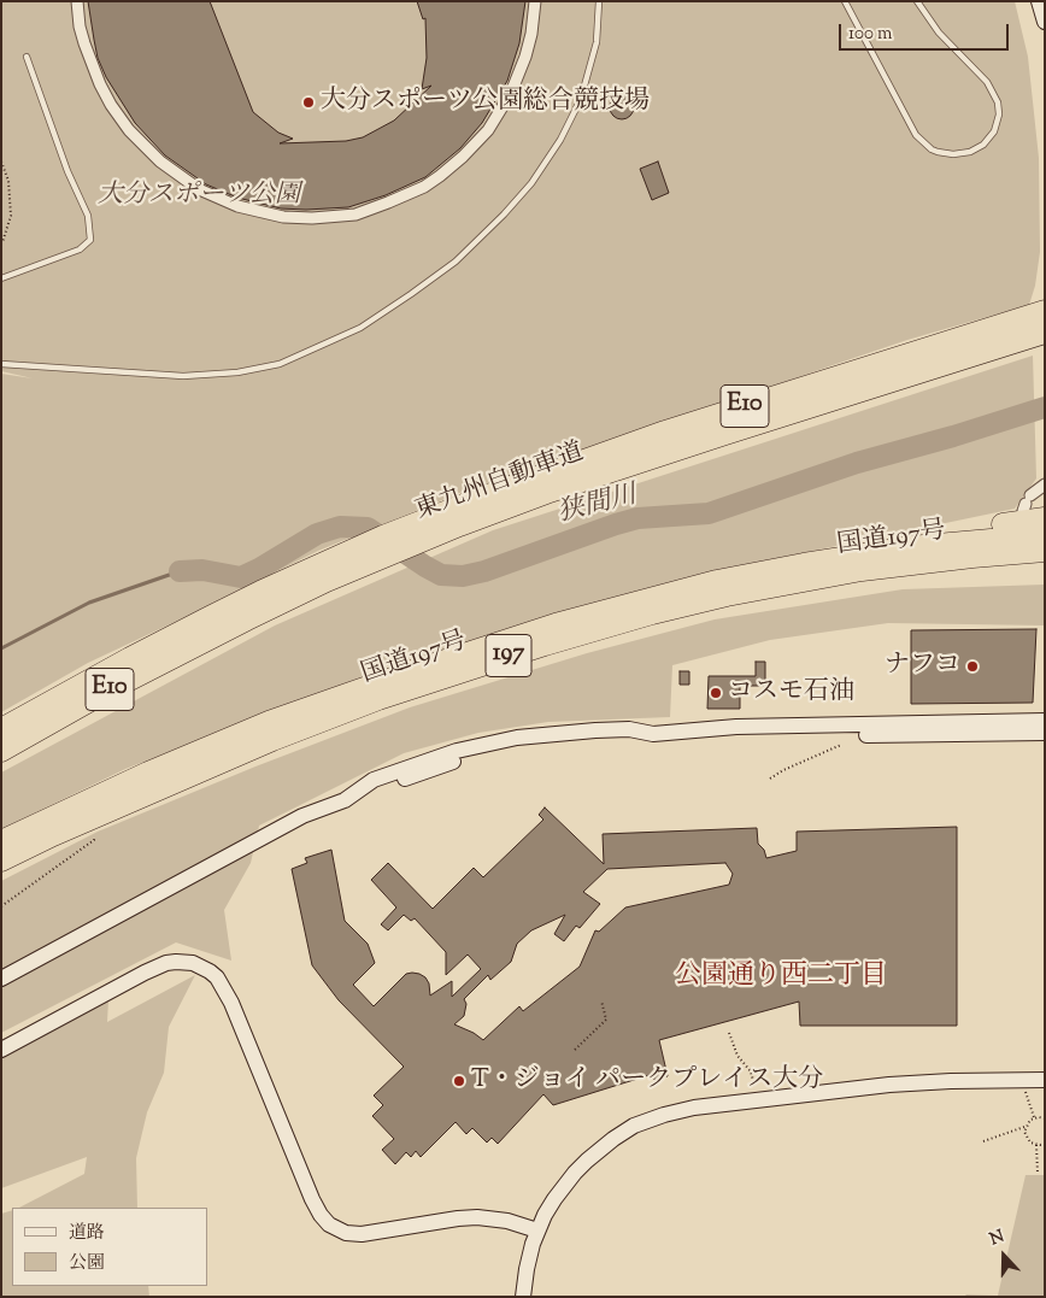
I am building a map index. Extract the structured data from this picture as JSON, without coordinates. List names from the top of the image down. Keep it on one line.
{"streets":{"highway":["E10","東九州自動車道","国道197号","197"]},"districts":["公園通り西二丁目"],"water":["狭間川"],"parks":["大分スポーツ公園"],"places":["大分スポーツ公園総合競技場","ナフコ","コスモ石油","T・ジョイ パークプレイス大分"],"legend":["道路","公園"],"scale_bar":"100 m","north":"top"}
